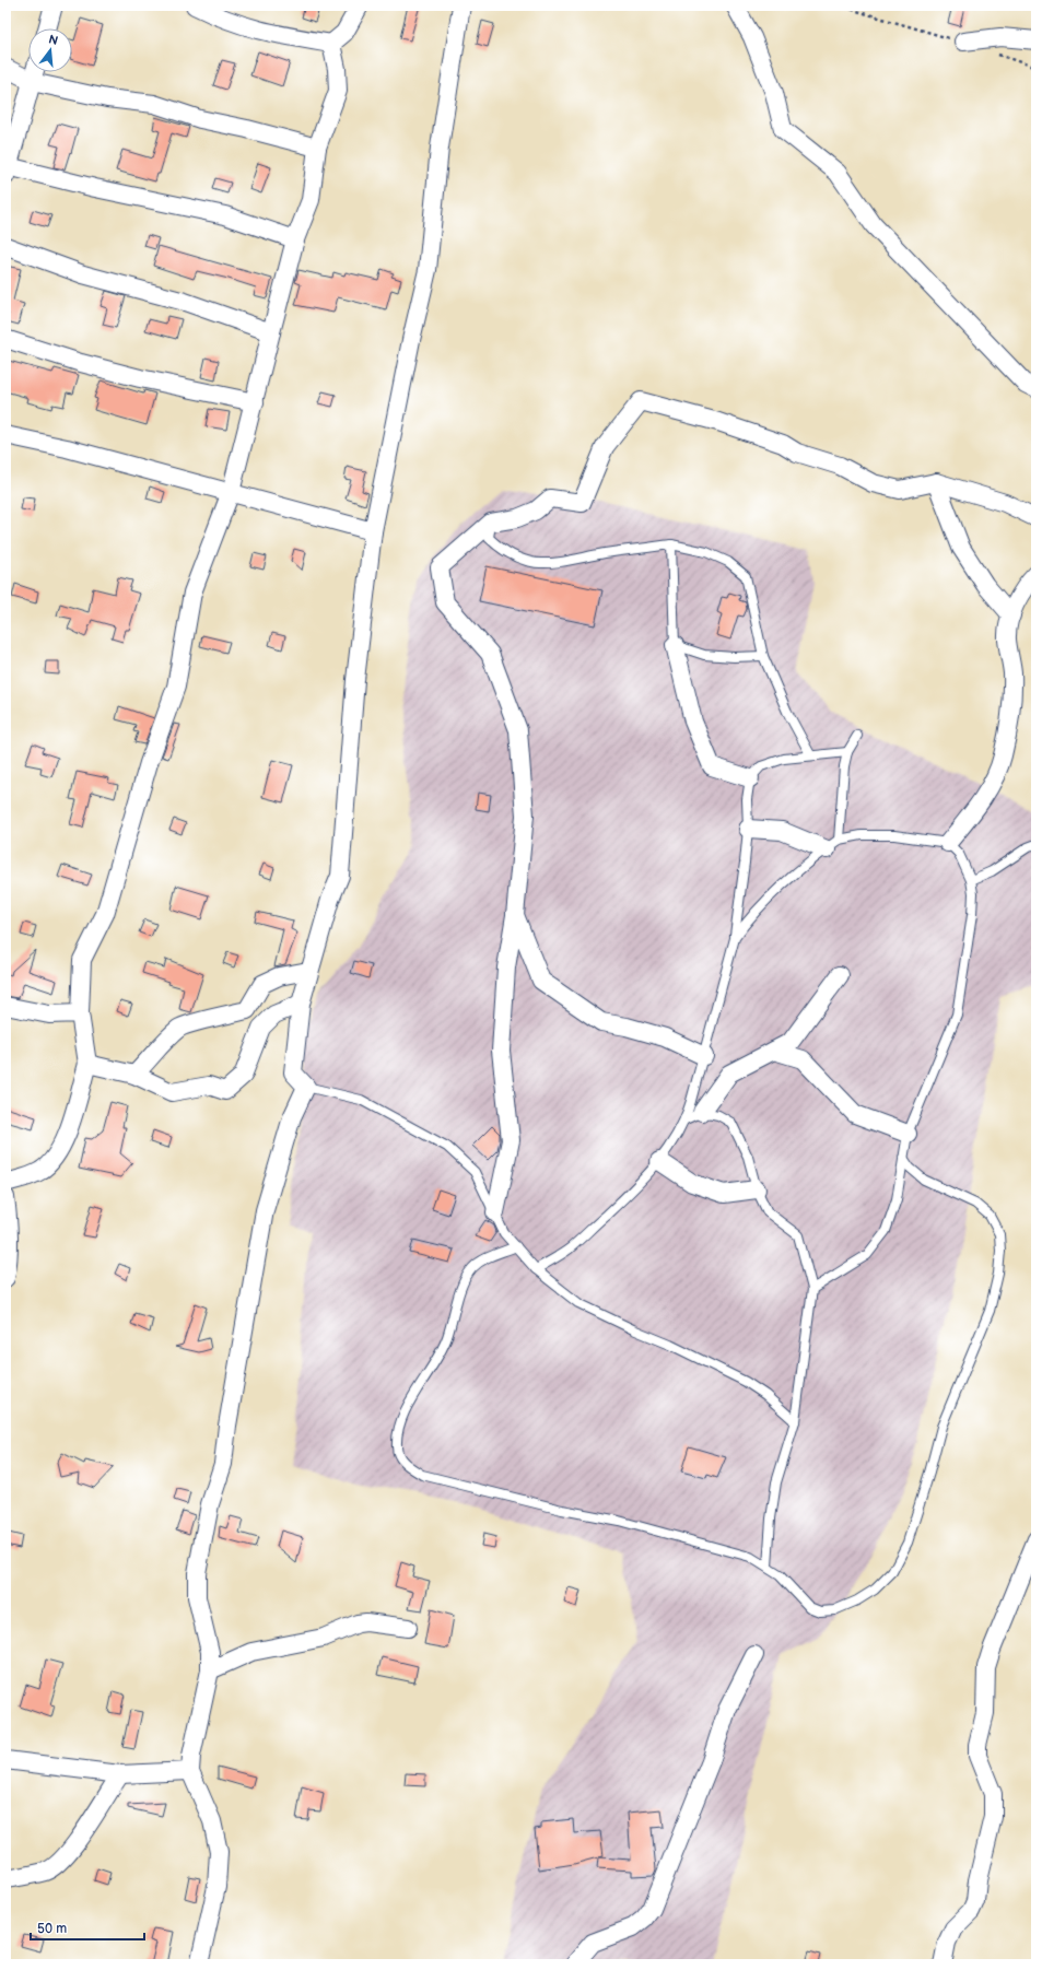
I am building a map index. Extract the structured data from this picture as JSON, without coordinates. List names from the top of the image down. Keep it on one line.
{"scale_bar":"50 m","north":"top"}
